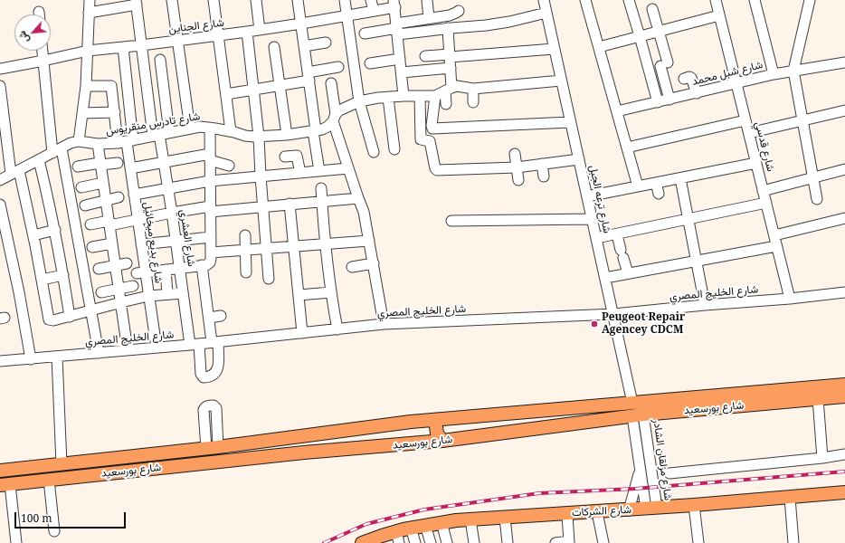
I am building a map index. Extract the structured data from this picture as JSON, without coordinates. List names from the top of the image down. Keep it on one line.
{"streets":{"main road":["شارع بورسعيد","شارع الشركات"],"street":["شارع الجناين","شارع شبل محمد","شارع تادرس منقريوس","شارع قدسي","شارع ترعه الجبل","شارع العشري","شارع بديع ميخائيل","شارع الخليج المصري","شارع مزلقان الشادر"]},"crossings":[["شارع الجناين","شارع العشري"],["شارع شبل محمد","شارع قدسي"],["شارع تادرس منقريوس","شارع العشري"],["شارع تادرس منقريوس","شارع بديع ميخائيل"],["شارع قدسي","شارع الخليج المصري"],["شارع ترعه الجبل","شارع الخليج المصري"],["شارع ترعه الجبل","شارع بورسعيد"],["شارع العشري","شارع الخليج المصري"],["شارع بديع ميخائيل","شارع الخليج المصري"],["شارع بورسعيد","شارع مزلقان الشادر"],["شارع مزلقان الشادر","شارع الشركات"]],"places":["Peugeot Repair Agencey CDCM"],"scale_bar":"100 m","north":"bottom left"}
